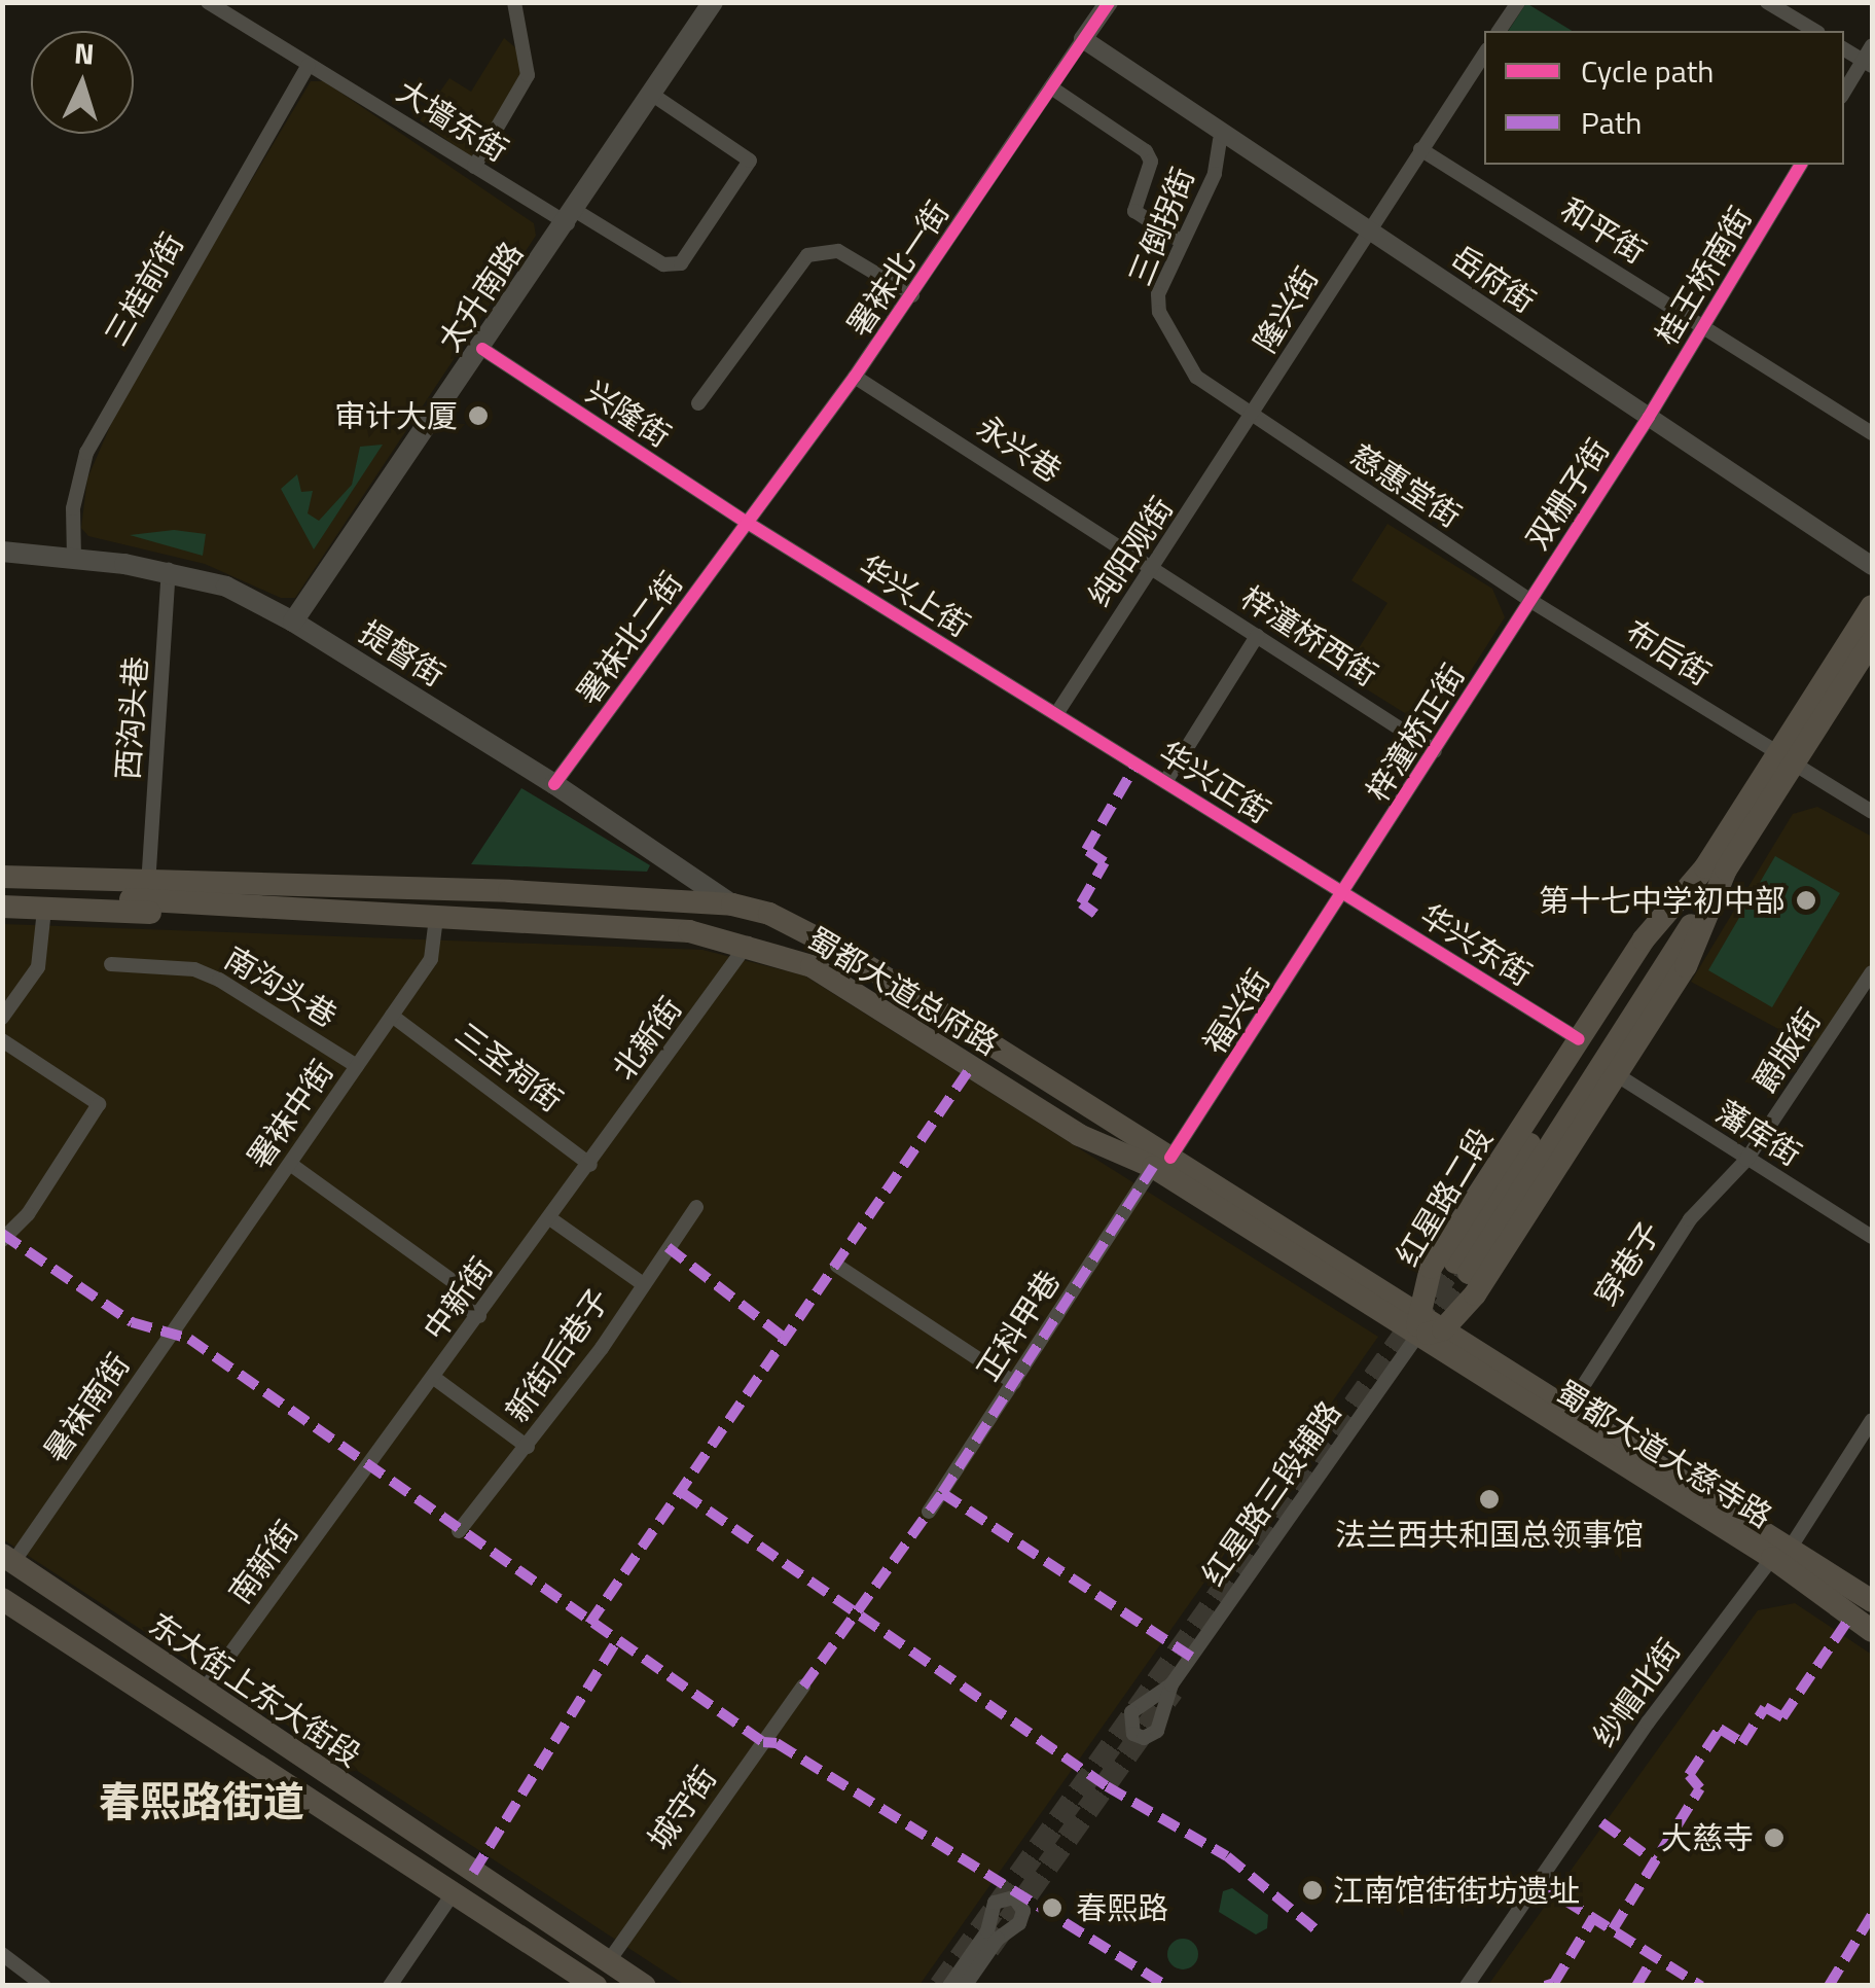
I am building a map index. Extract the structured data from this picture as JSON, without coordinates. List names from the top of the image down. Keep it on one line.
{"streets":{"main road":["太升南路","提督街","蜀都大道总府路","红星路二段","蜀都大道大慈寺路","东大街上东大街段"],"street":["大墙东街","三倒拐街","和平街","署袜北一街","桂王桥南街","岳府街","三桂前街","隆兴街","兴隆街","永兴巷","慈惠堂街","双栅子街","纯阳观街","华兴上街","梓潼桥西街","署袜北二街","布后街","西沟头巷","梓潼桥正街","华兴正街","华兴东街","南沟头巷","福兴街","北新街","爵版街","三圣祠街","署袜中街","藩库街","穿巷子","中新街","正科甲巷","新街后巷子","暑袜南街","红星路三段辅路","南新街","纱帽北街","城守街"]},"crossings":[["大墙东街","三桂前街"],["大墙东街","太升南路"],["三倒拐街","隆兴街"],["三倒拐街","慈惠堂街"],["三倒拐街","纯阳观街"],["和平街","桂王桥南街"],["和平街","隆兴街"],["署袜北一街","岳府街"],["署袜北一街","兴隆街"],["署袜北一街","永兴巷"],["署袜北一街","华兴上街"],["署袜北一街","署袜北二街"],["桂王桥南街","岳府街"],["桂王桥南街","双栅子街"],["岳府街","隆兴街"],["岳府街","双栅子街"],["三桂前街","提督街"],["太升南路","兴隆街"],["太升南路","提督街"],["隆兴街","慈惠堂街"],["隆兴街","纯阳观街"],["兴隆街","华兴上街"],["兴隆街","署袜北二街"],["永兴巷","纯阳观街"],["永兴巷","梓潼桥西街"],["慈惠堂街","双栅子街"],["慈惠堂街","纯阳观街"],["慈惠堂街","布后街"],["慈惠堂街","梓潼桥正街"],["双栅子街","布后街"],["双栅子街","梓潼桥正街"],["纯阳观街","华兴上街"],["纯阳观街","梓潼桥西街"],["纯阳观街","华兴正街"],["华兴上街","署袜北二街"],["华兴上街","华兴正街"],["梓潼桥西街","梓潼桥正街"],["署袜北二街","提督街"],["布后街","梓潼桥正街"],["布后街","红星路二段"],["提督街","西沟头巷"],["提督街","蜀都大道总府路"],["西沟头巷","蜀都大道总府路"],["梓潼桥正街","华兴正街"],["梓潼桥正街","华兴东街"],["梓潼桥正街","福兴街"],["华兴正街","华兴东街"],["华兴正街","福兴街"],["华兴东街","福兴街"],["华兴东街","红星路二段"],["南沟头巷","署袜中街"],["蜀都大道总府路","福兴街"],["蜀都大道总府路","北新街"],["蜀都大道总府路","署袜中街"],["蜀都大道总府路","红星路二段"],["蜀都大道总府路","正科甲巷"],["蜀都大道总府路","蜀都大道大慈寺路"],["蜀都大道总府路","红星路三段辅路"],["福兴街","正科甲巷"],["北新街","三圣祠街"],["北新街","中新街"],["爵版街","藩库街"],["爵版街","穿巷子"],["三圣祠街","署袜中街"],["三圣祠街","中新街"],["署袜中街","暑袜南街"],["藩库街","红星路二段"],["藩库街","穿巷子"],["红星路二段","蜀都大道大慈寺路"],["红星路二段","红星路三段辅路"],["穿巷子","蜀都大道大慈寺路"],["中新街","南新街"],["暑袜南街","东大街上东大街段"],["蜀都大道大慈寺路","红星路三段辅路"],["蜀都大道大慈寺路","纱帽北街"],["南新街","东大街上东大街段"],["东大街上东大街段","城守街"]],"districts":["春熙路街道"],"places":["审计大厦","第十七中学初中部","法兰西共和国总领事馆","大慈寺","江南馆街街坊遗址","春熙路"],"legend":["Cycle path","Path"],"north":"top"}
